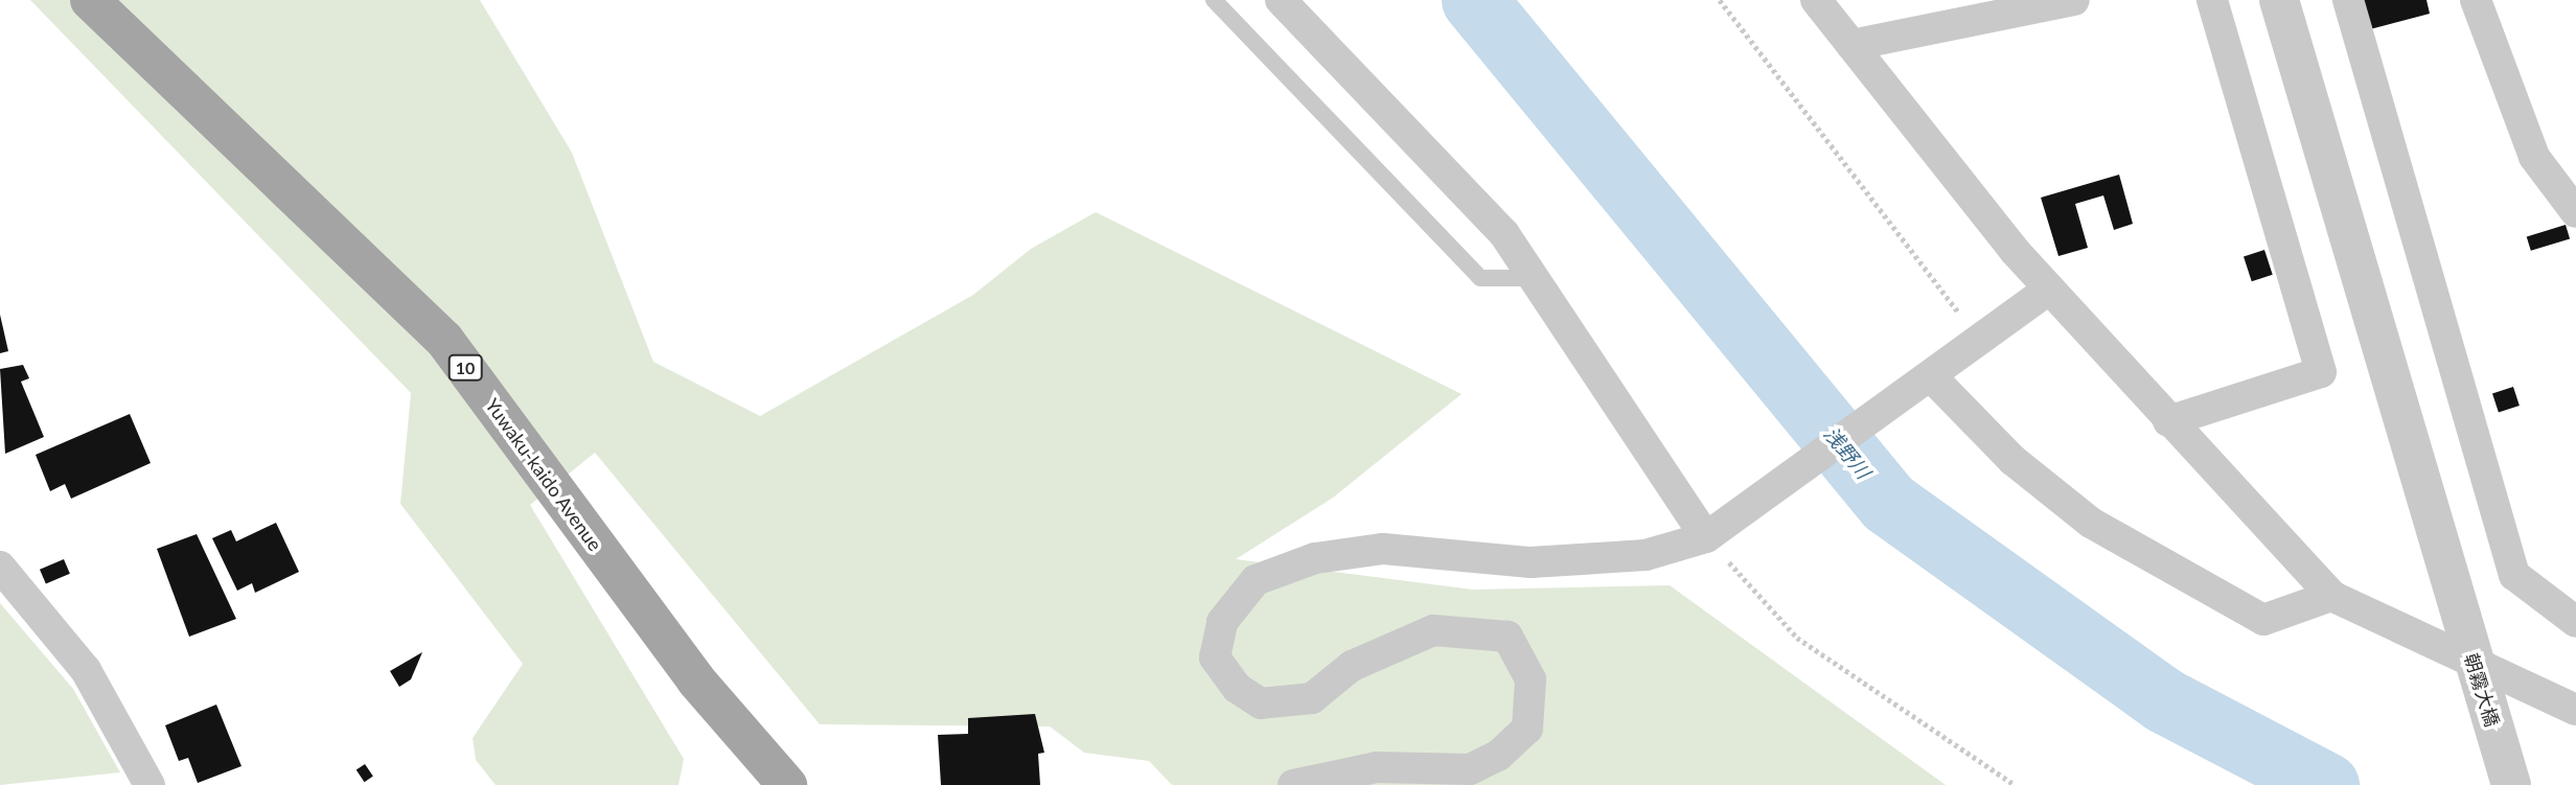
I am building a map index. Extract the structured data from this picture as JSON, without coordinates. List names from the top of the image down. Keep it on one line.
{"streets":{"main road":["10","Yuwaku-kaido Avenue"],"street":["朝霧大橋"]},"water":["浅野川"]}
